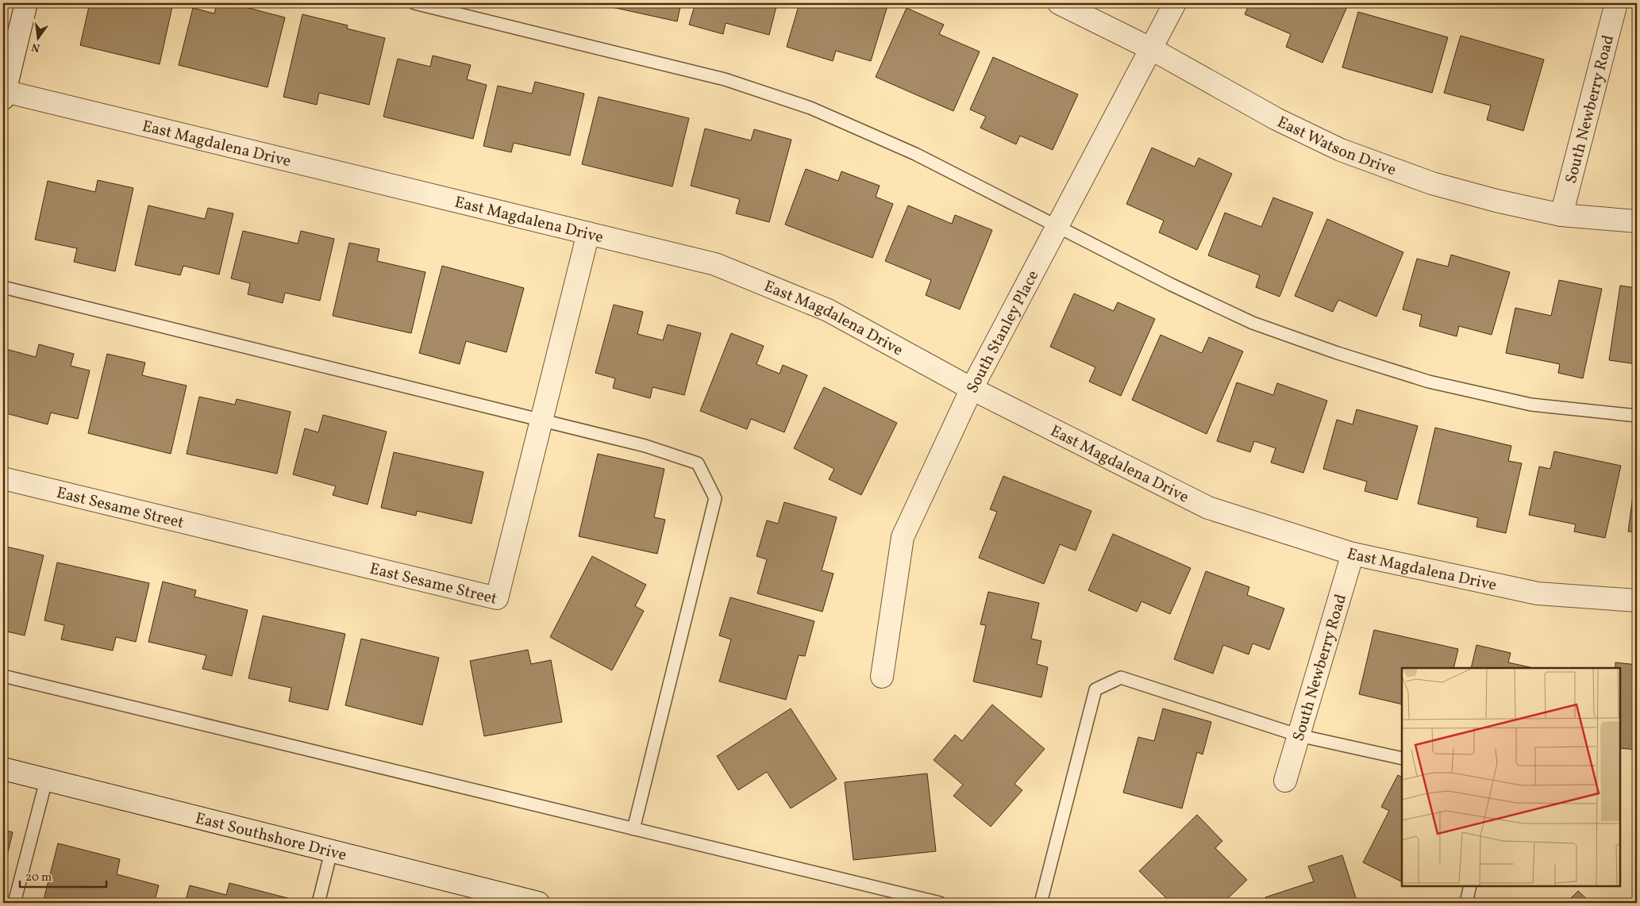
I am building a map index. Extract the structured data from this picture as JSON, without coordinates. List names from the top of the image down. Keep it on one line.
{"streets":{"street":["South Newberry Road","East Magdalena Drive","East Watson Drive","South Stanley Place","East Sesame Street","East Southshore Drive"]},"crossings":[["South Newberry Road","East Magdalena Drive"],["South Newberry Road","East Watson Drive"],["East Magdalena Drive","South Stanley Place"],["East Magdalena Drive","East Sesame Street"],["East Watson Drive","South Stanley Place"]],"scale_bar":"20 m","north":"bottom"}
